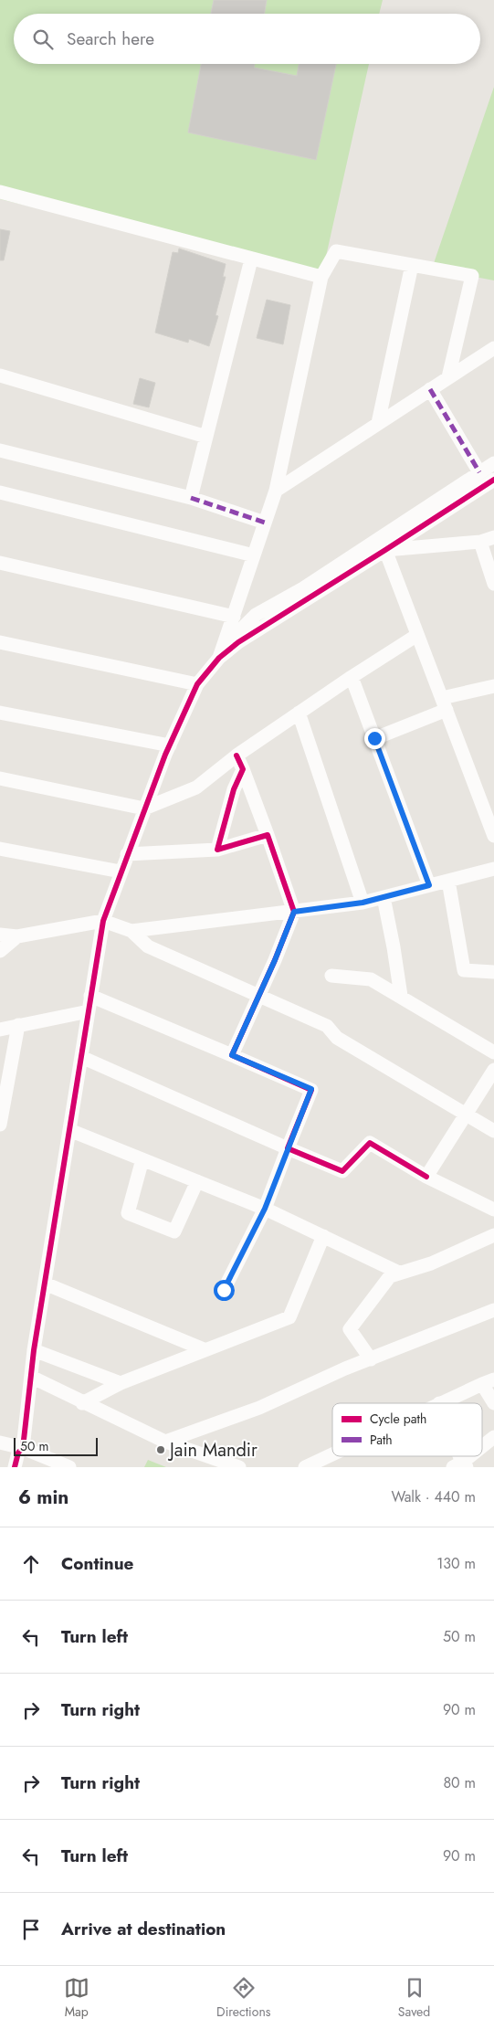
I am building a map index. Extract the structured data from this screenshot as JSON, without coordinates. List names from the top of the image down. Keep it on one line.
{"places":["Jain Mandir"],"legend":["Cycle path","Path"],"scale_bar":"50 m","page":{"search":"Search here","scale":"50 m","heading":["6 min","Walk · 440 m"],"list":[["Continue","130 m"],["Turn left","50 m"],["Turn right","90 m"],["Turn right","80 m"],["Turn left","90 m"],"Arrive at destination"],"nav":["Map","Directions","Saved"]}}
